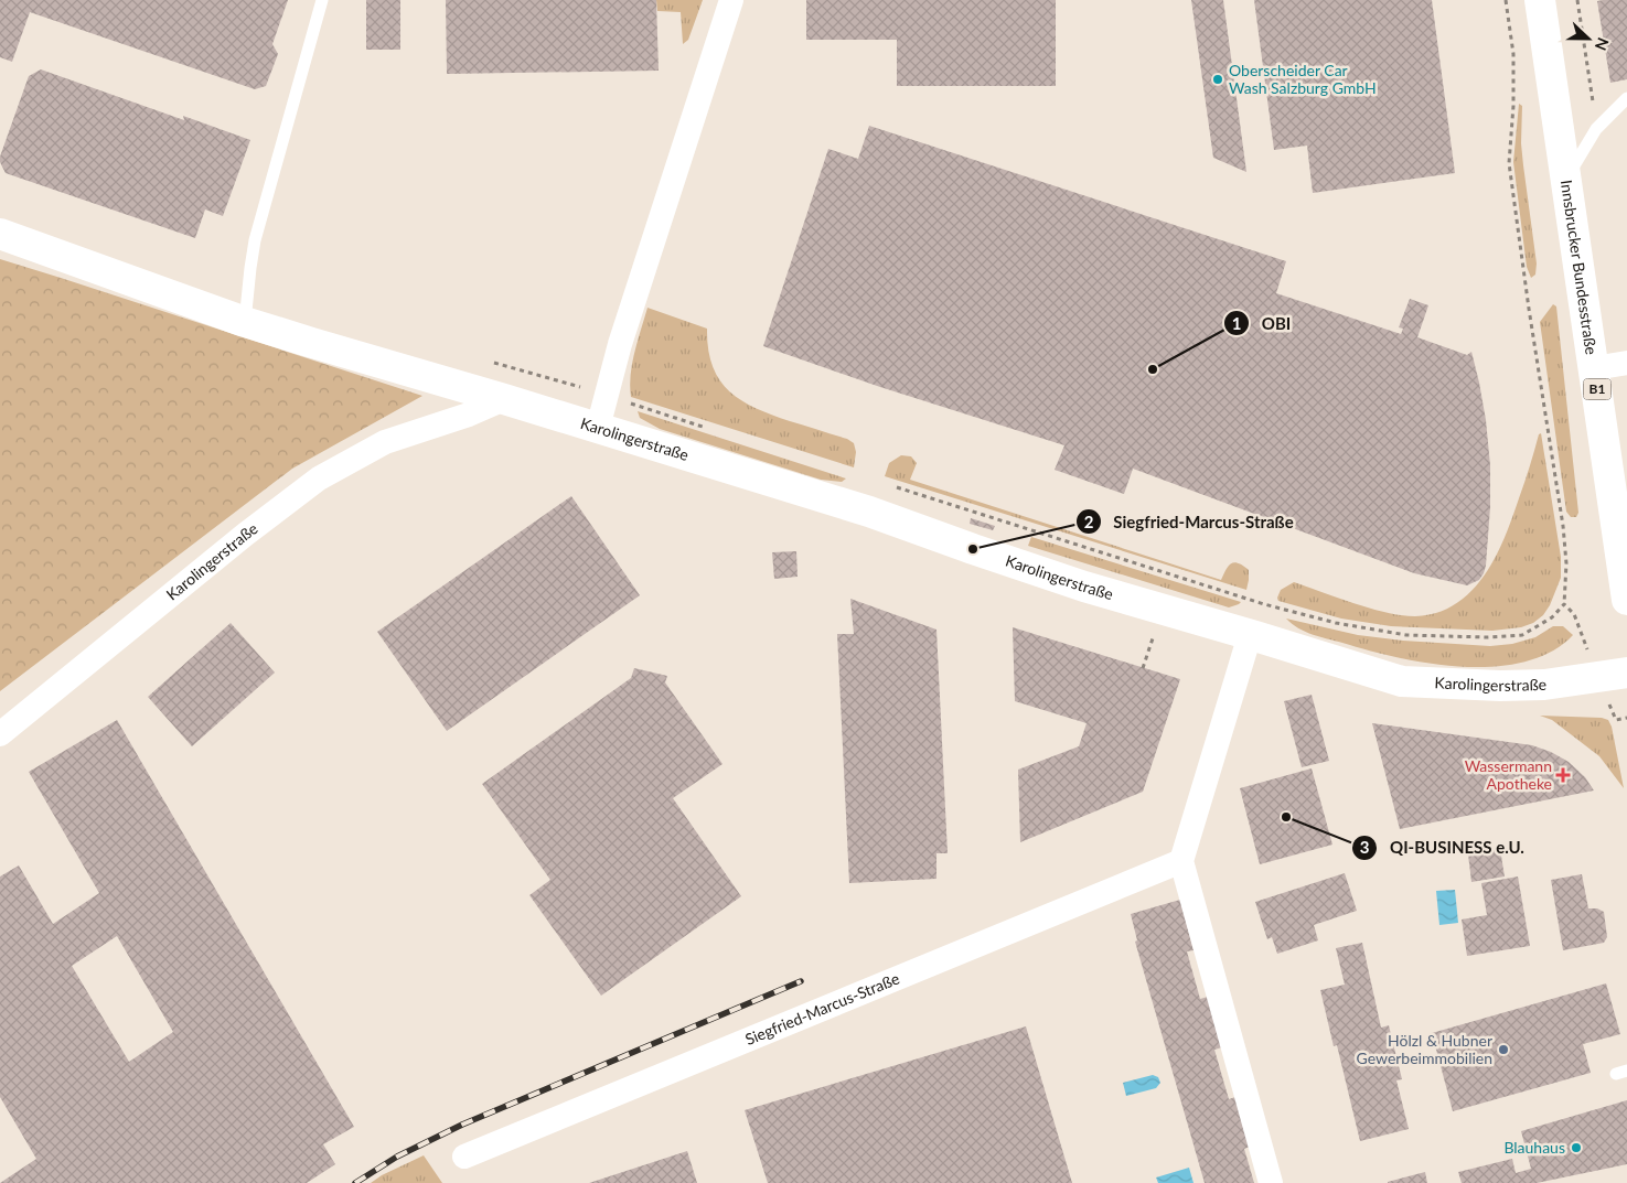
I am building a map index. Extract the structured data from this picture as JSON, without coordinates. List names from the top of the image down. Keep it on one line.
{"streets":{"street":["Innsbrucker Bundesstraße","B1","Karolingerstraße","Siegfried-Marcus-Straße"]},"places":{"other":["Oberscheider Car Wash Salzburg GmbH","OBI","Siegfried-Marcus-Straße","QI-BUSINESS e.U.","Hölzl & Hubner Gewerbeimmobilien","Blauhaus"],"health":["Wassermann Apotheke"]},"north":"right"}
